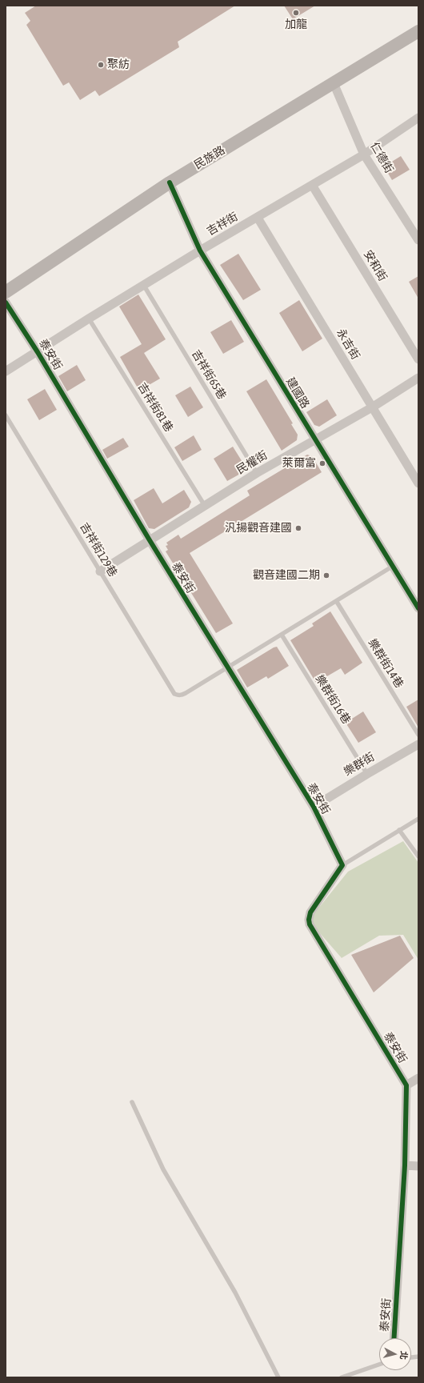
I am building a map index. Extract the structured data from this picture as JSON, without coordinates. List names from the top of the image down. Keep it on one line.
{"streets":{"street":["民族路","仁德街","吉祥街","安和街","永吉街","泰安街","建國路","民權街","樂群街"],"lane":["吉祥街65巷","吉祥街81巷","吉祥街129巷","樂群街14巷","樂群街16巷"]},"crossings":[["民族路","仁德街"],["民族路","建國路"],["仁德街","吉祥街"],["吉祥街","安和街"],["吉祥街","永吉街"],["吉祥街","泰安街"],["吉祥街","吉祥街65巷"],["吉祥街","建國路"],["吉祥街","吉祥街81巷"],["永吉街","民權街"],["泰安街","民權街"],["泰安街","吉祥街129巷"],["泰安街","樂群街"],["吉祥街65巷","民權街"],["建國路","民權街"],["吉祥街81巷","民權街"],["民權街","吉祥街129巷"],["樂群街16巷","樂群街"]],"places":["加龍","聚紡","萊爾富","汎揚觀音建國","觀音建國二期"],"north":"right"}
